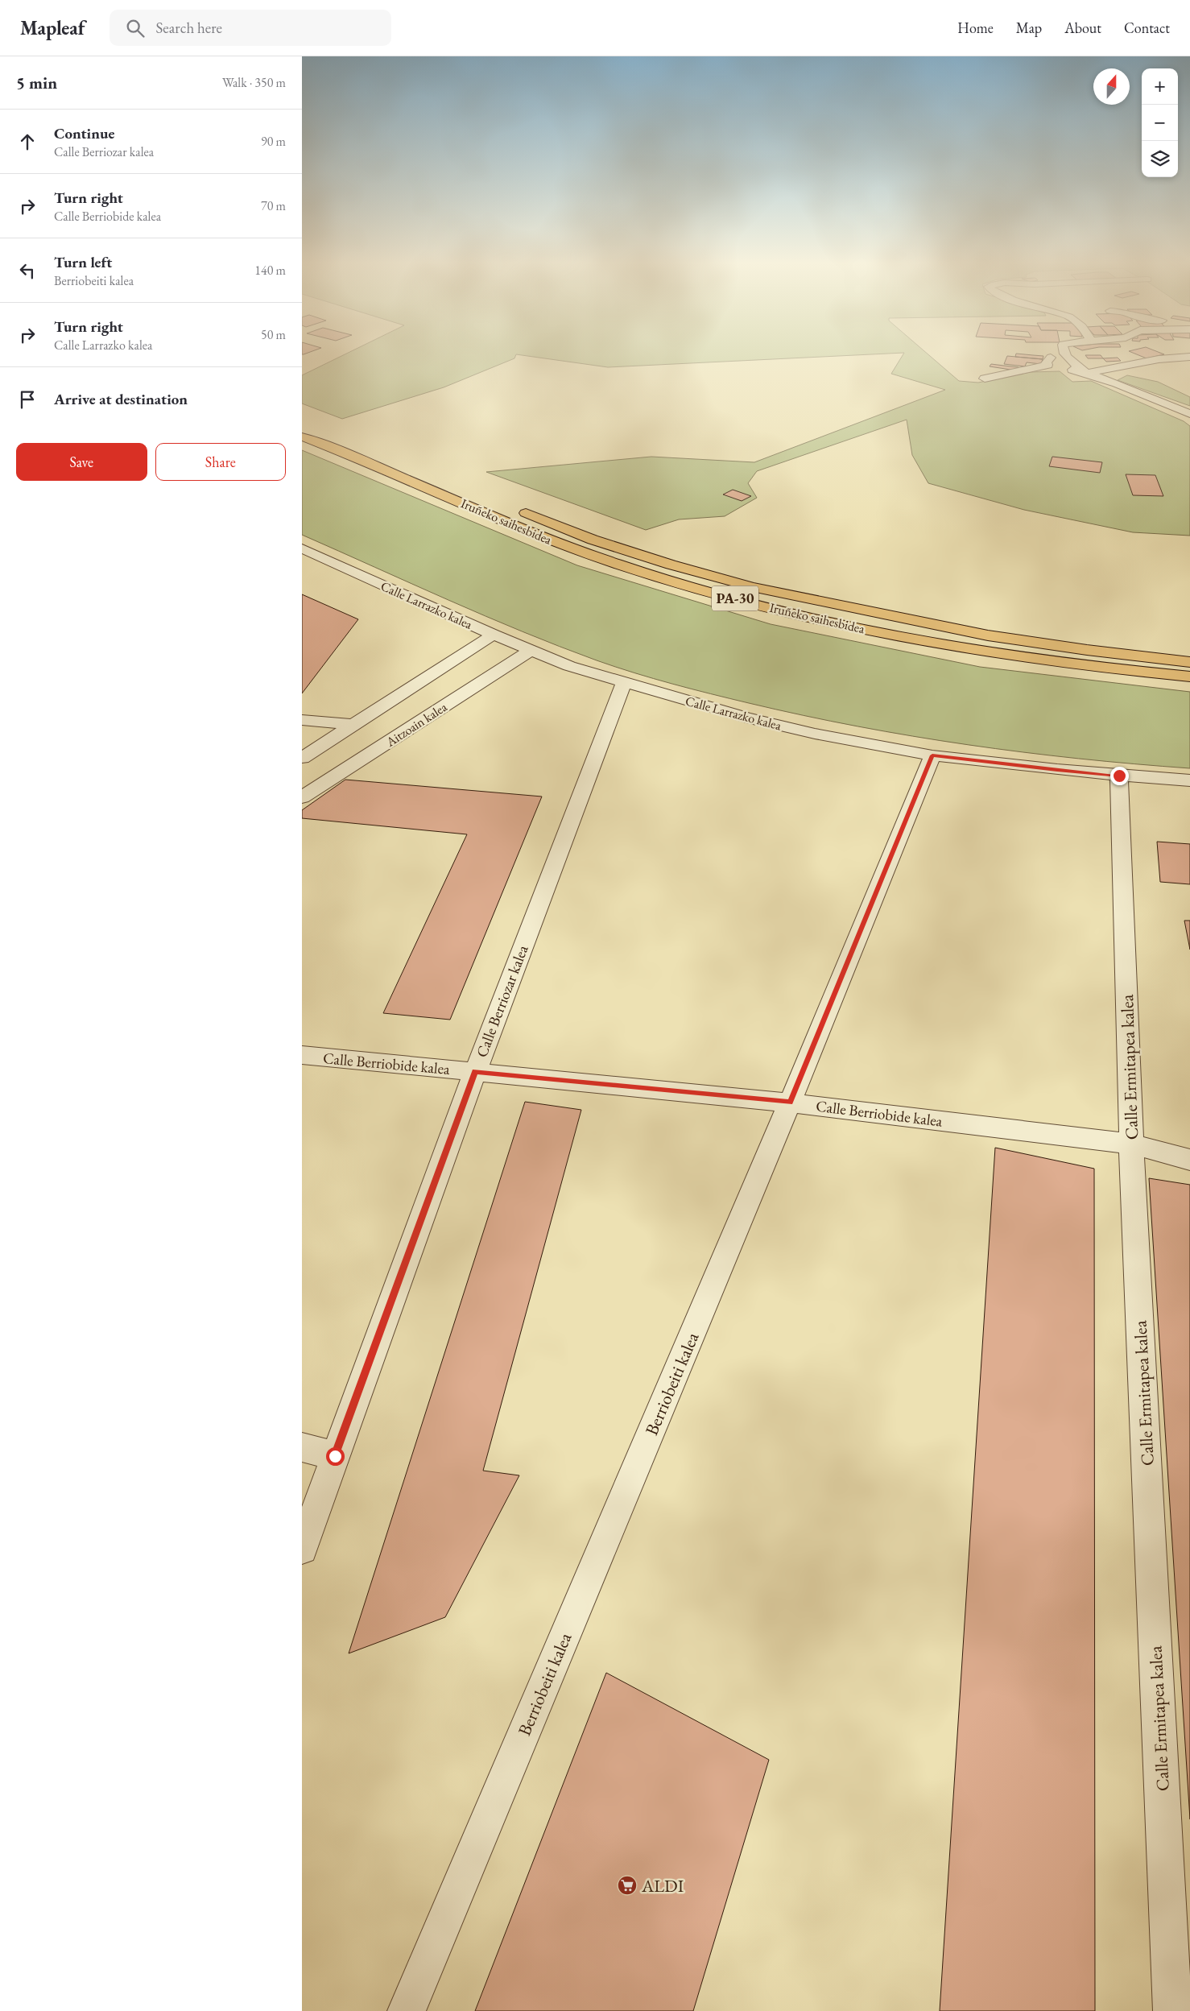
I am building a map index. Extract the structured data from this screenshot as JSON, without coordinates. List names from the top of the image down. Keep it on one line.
{"streets":{"highway":["Iruñeko saihesbidea","PA-30"],"street":["Calle Larrazko kalea","Aitzoain kalea","Calle Berriozar kalea","Calle Berriobide kalea","Calle Ermitapea kalea","Berriobeiti kalea"]},"crossings":[["Calle Larrazko kalea","Aitzoain kalea"],["Calle Larrazko kalea","Calle Berriozar kalea"],["Calle Larrazko kalea","Calle Ermitapea kalea"],["Calle Larrazko kalea","Berriobeiti kalea"],["Calle Berriozar kalea","Calle Berriobide kalea"],["Calle Berriobide kalea","Calle Ermitapea kalea"],["Calle Berriobide kalea","Berriobeiti kalea"]],"places":{"supermarket":["ALDI"]},"north":"top","page":{"header":"Mapleaf","search":"Search here","nav":["Home","Map","About","Contact"],"heading":["5 min","Walk · 350 m"],"map_buttons":["+","−"],"list":[["Continue","Calle Berriozar kalea","90 m"],["Turn right","Calle Berriobide kalea","70 m"],["Turn left","Berriobeiti kalea","140 m"],["Turn right","Calle Larrazko kalea","50 m"],"Arrive at destination"],"buttons":["Save","Share"]}}
